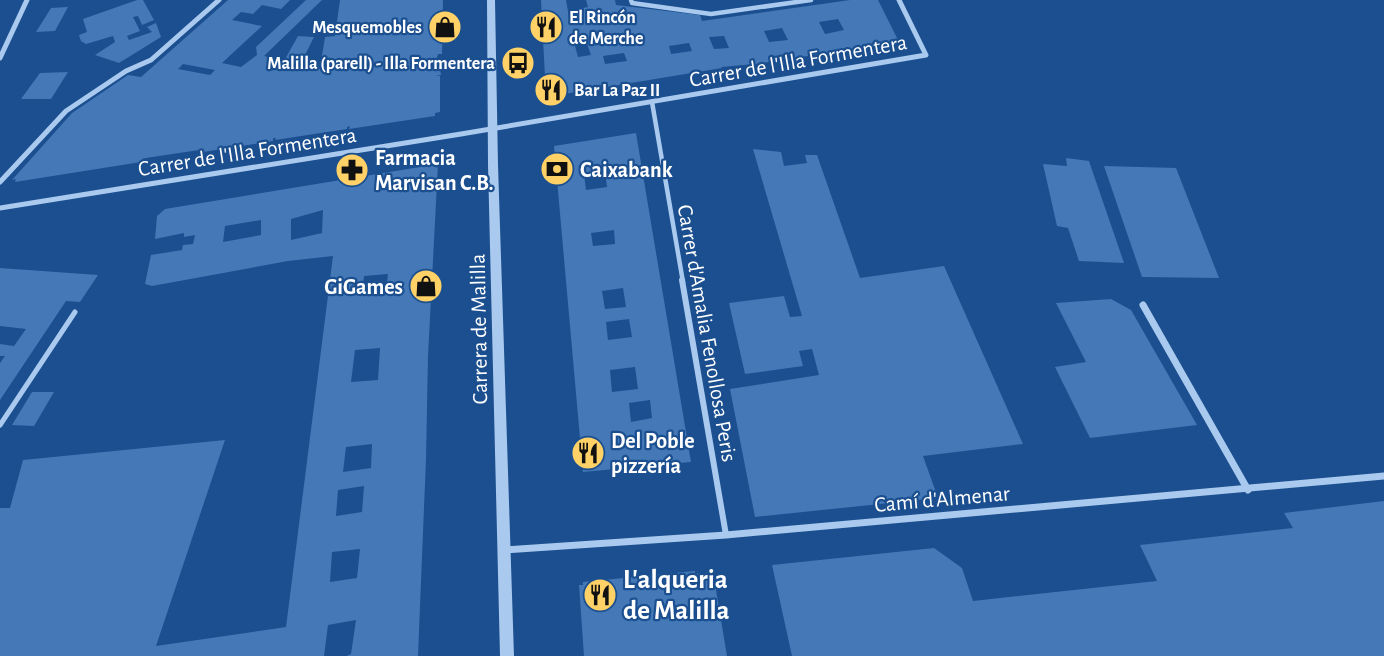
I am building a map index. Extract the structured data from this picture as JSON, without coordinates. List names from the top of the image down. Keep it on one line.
{"streets":{"street":["Carrer de l'Illa Formentera","Carrera de Malilla","Carrer d'Amalia Fenollosa Peris","Camí d'Almenar"]},"crossings":[["Carrer de l'Illa Formentera","Carrera de Malilla"],["Carrer de l'Illa Formentera","Carrer d'Amalia Fenollosa Peris"],["Carrera de Malilla","Camí d'Almenar"],["Carrer d'Amalia Fenollosa Peris","Camí d'Almenar"]],"places":{"shop":["Mesquemobles","GiGames"],"restaurant":["El Rincón de Merche","Bar La Paz II","Del Poble pizzería","L'alqueria de Malilla"],"bus stop":["Malilla (parell) - Illa Formentera"],"bank":["Caixabank"],"pharmacy":["Farmacia Marvisan C.B."]}}
